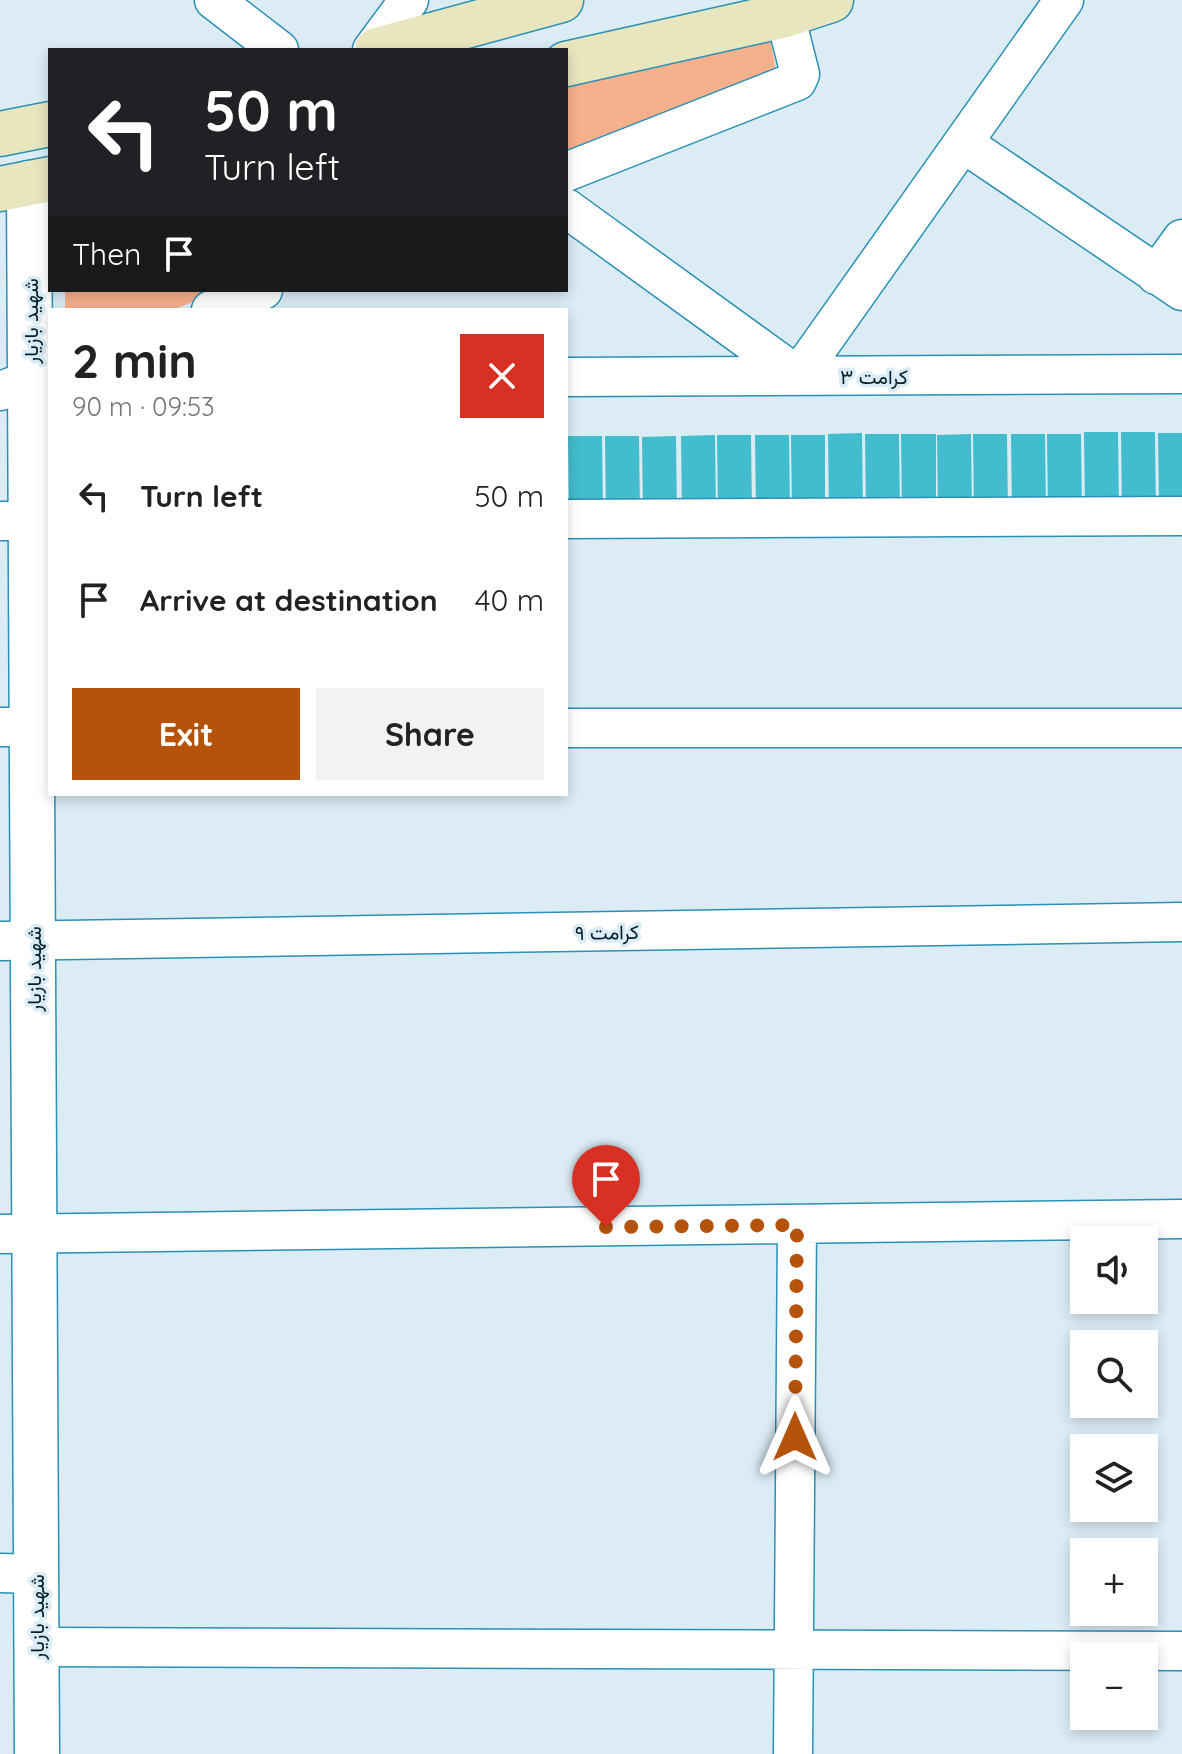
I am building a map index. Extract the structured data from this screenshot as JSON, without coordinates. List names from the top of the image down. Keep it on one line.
{"streets":{"street":["شهید بازیار","کرامت ۳","کرامت ۹"]},"crossings":[["شهید بازیار","کرامت ۹"]],"page":{"turn":["50 m","Turn left"],"then":"Then","heading":["2 min","90 m · 09:53"],"list":[{"name":"Turn left","value":"50 m"},{"name":"Arrive at destination","value":"40 m"}],"buttons":["Exit","Share"],"map_buttons":["+","−"]}}
